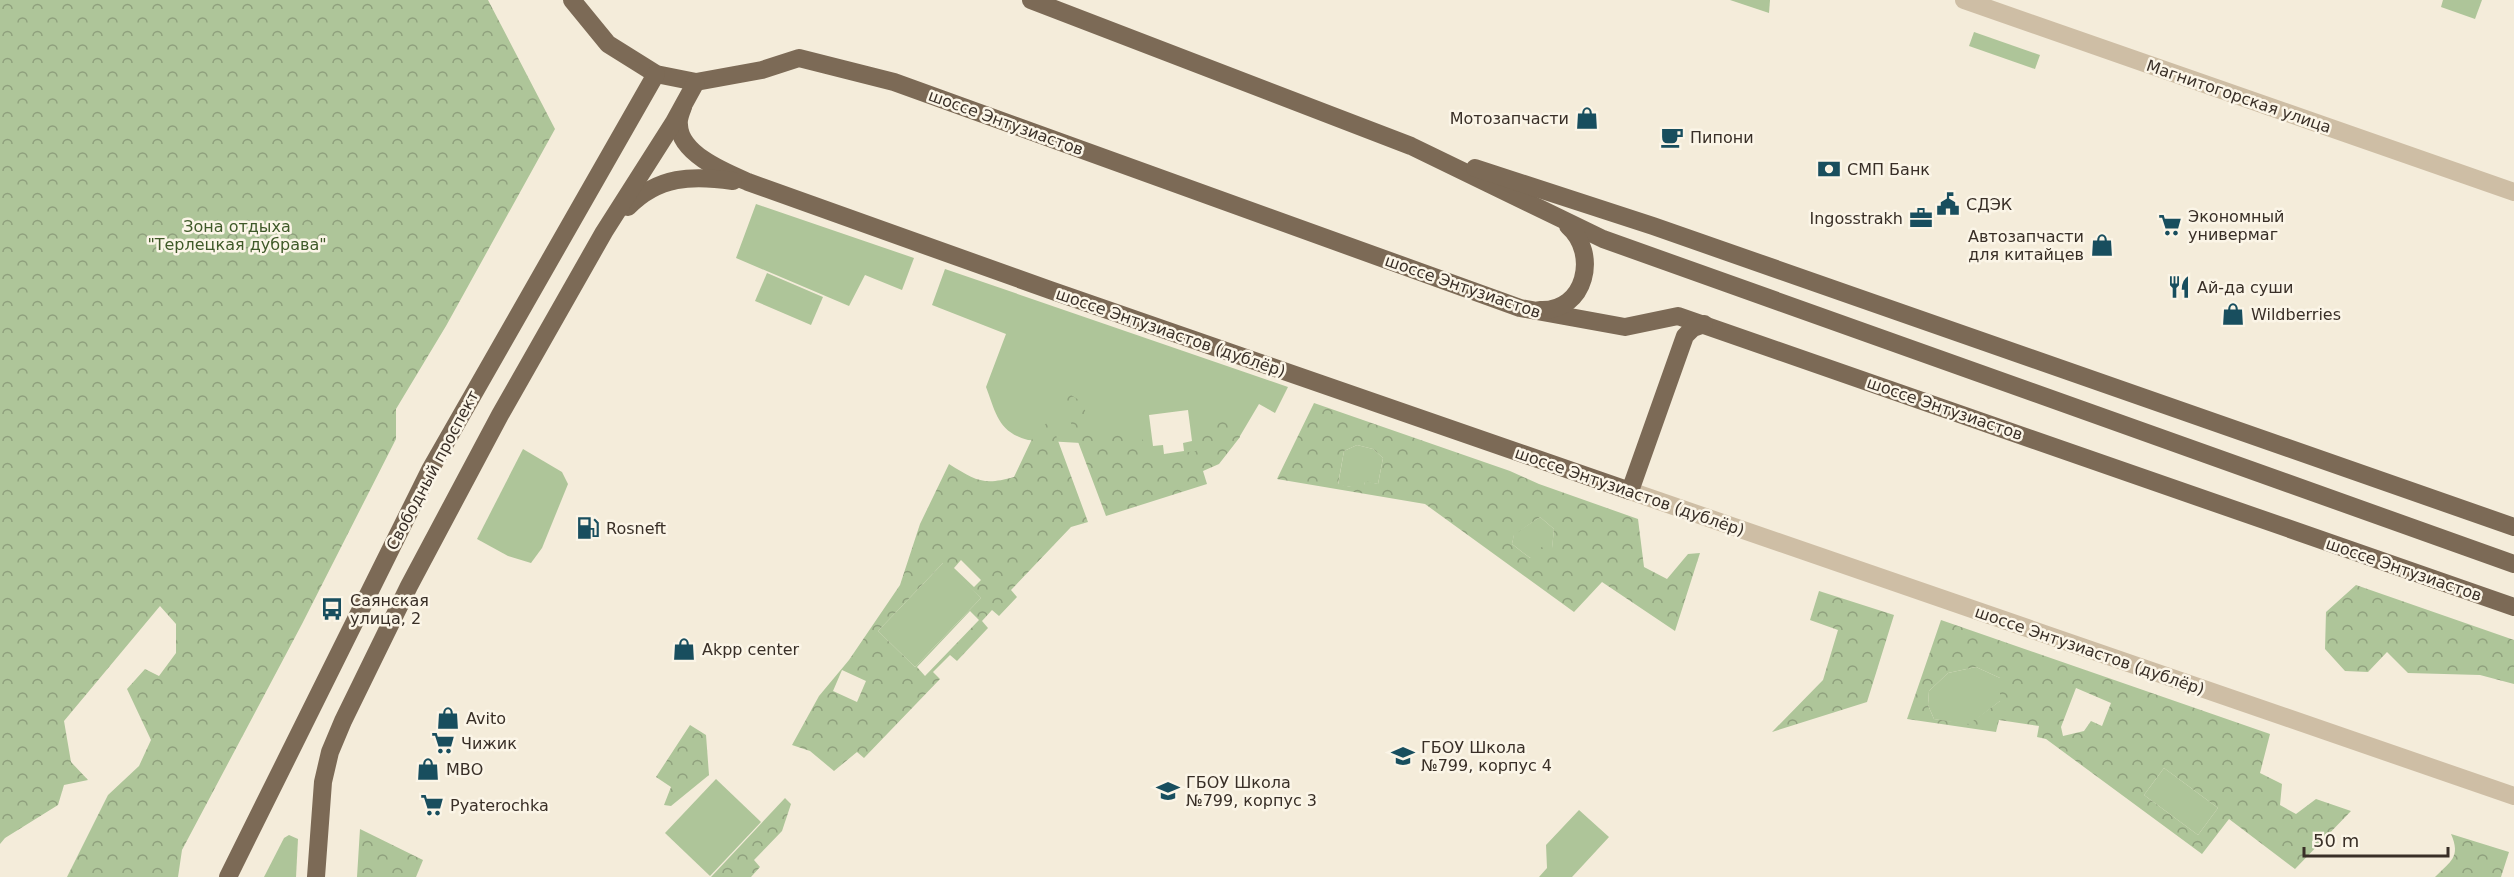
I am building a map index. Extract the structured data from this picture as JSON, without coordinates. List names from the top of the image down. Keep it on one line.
{"streets":{"main road":["шоссе Энтузиастов","шоссе Энтузиастов (дублёр)","Свободный проспект"],"street":["Магнитогорская улица"]},"crossings":[["шоссе Энтузиастов","Свободный проспект"],["шоссе Энтузиастов (дублёр)","Свободный проспект"]],"parks":["Зона отдыха \"Терлецкая дубрава\""],"places":{"shop":["Мотозапчасти","Автозапчасти для китайцев","Wildberries","Akpp center","Avito","МВО"],"cafe":["Пипони"],"bank":["СМП Банк"],"public building":["СДЭК"],"office":["Ingosstrakh"],"supermarket":["Экономный универмаг","Чижик","Pyaterochka"],"restaurant":["Ай-да суши"],"fuel station":["Rosneft"],"bus stop":["Саянская улица, 2"],"school or university":["ГБОУ Школа №799, корпус 4","ГБОУ Школа №799, корпус 3"]},"scale_bar":"50 m"}
